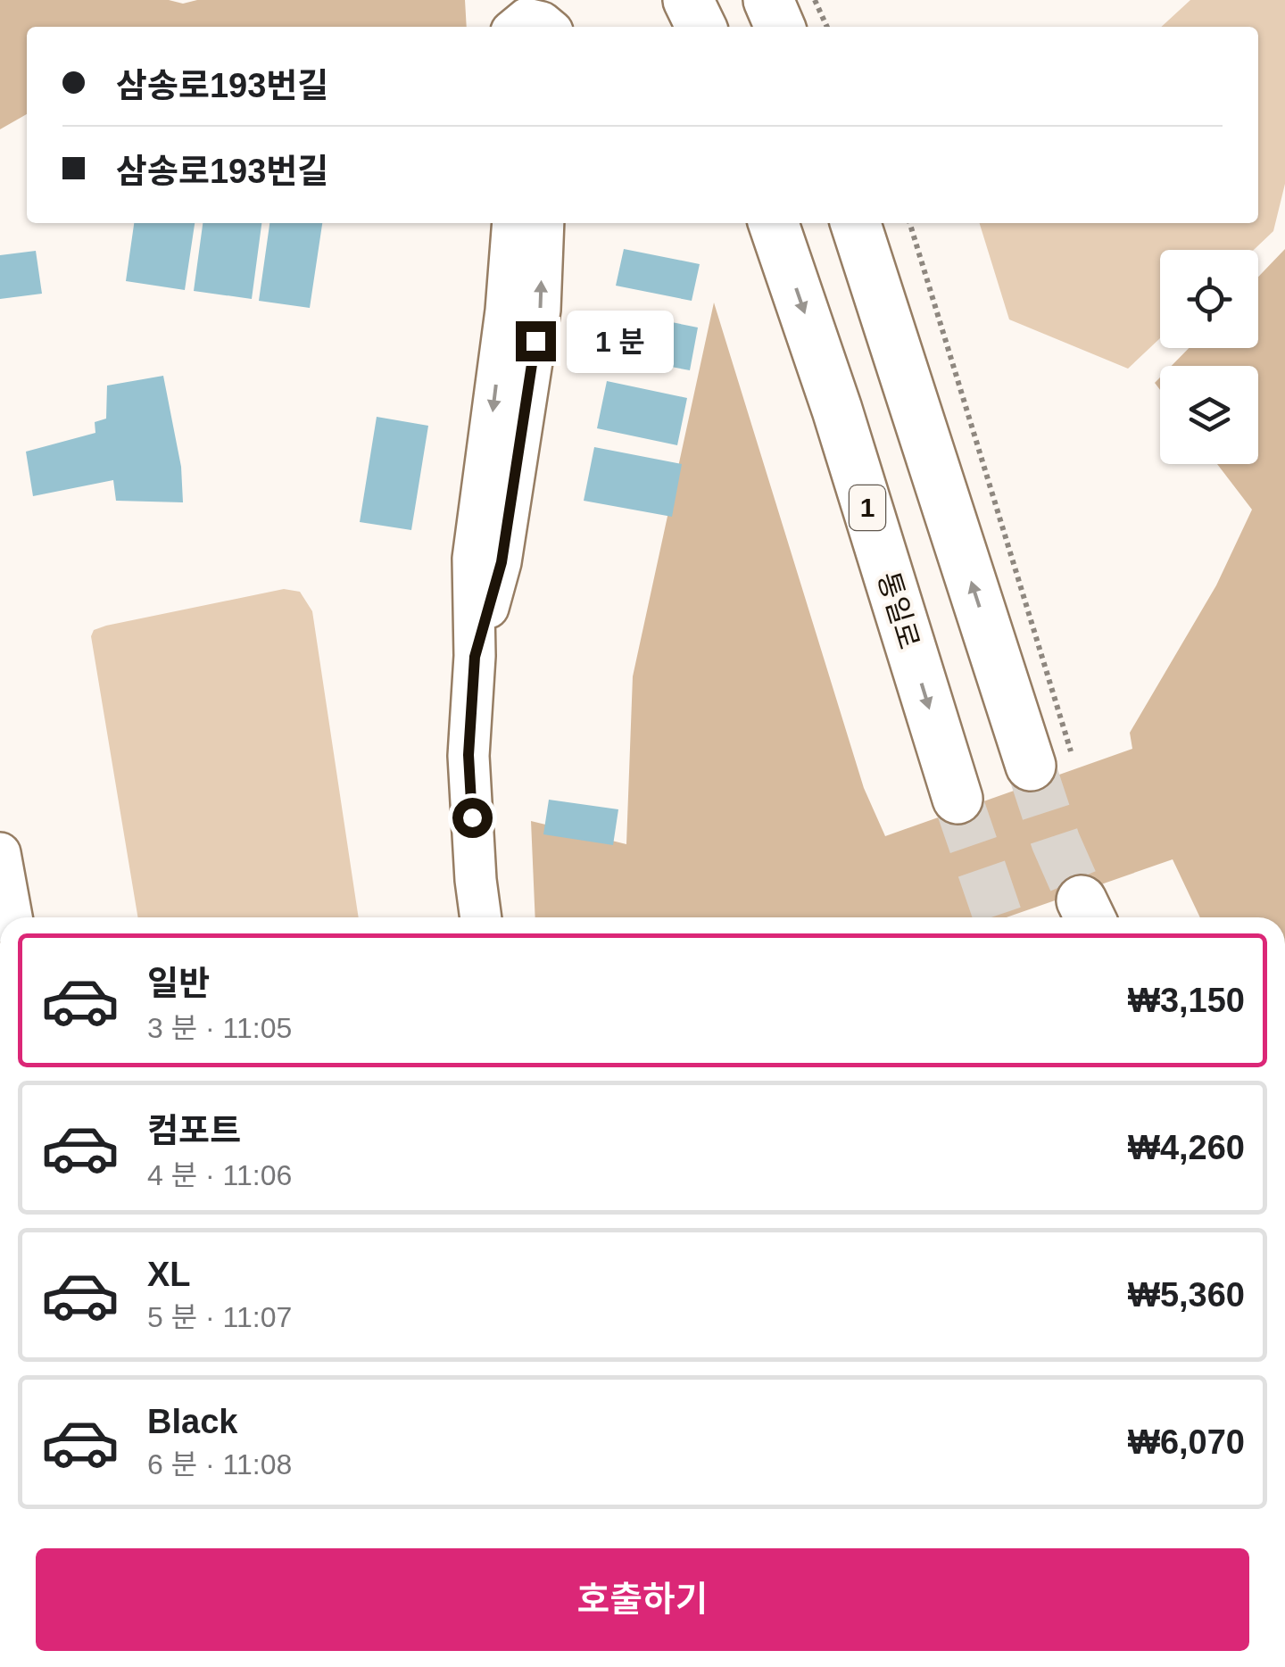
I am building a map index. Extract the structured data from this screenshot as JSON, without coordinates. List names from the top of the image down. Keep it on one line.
{"streets":{"main road":["1","통일로"]},"page":{"banner":["삼송로193번길","삼송로193번길"],"bubble":"1 분","list":[{"name":"일반","note":"3 분 · 11:05","value":"₩3,150"},{"name":"컴포트","note":"4 분 · 11:06","value":"₩4,260"},{"name":"XL","note":"5 분 · 11:07","value":"₩5,360"},{"name":"Black","note":"6 분 · 11:08","value":"₩6,070"}],"buttons":"호출하기"}}
